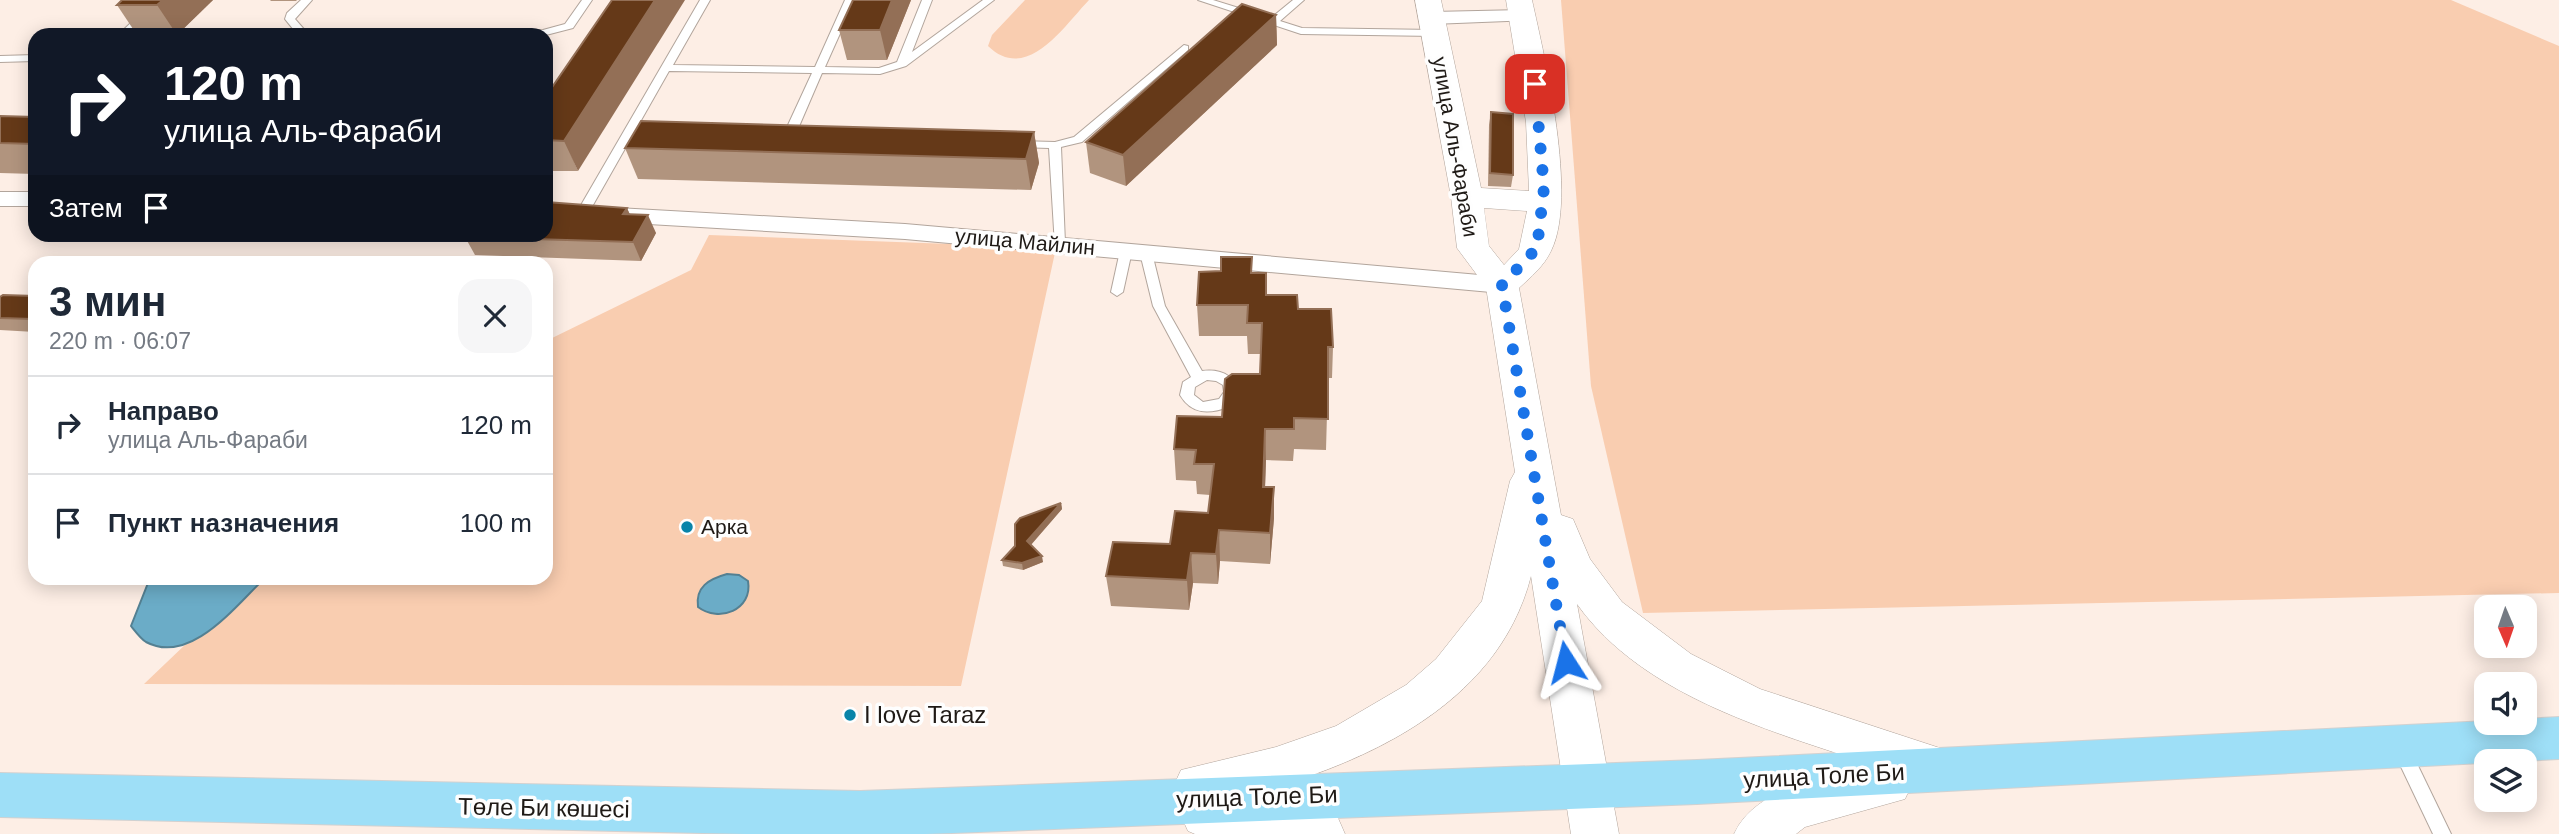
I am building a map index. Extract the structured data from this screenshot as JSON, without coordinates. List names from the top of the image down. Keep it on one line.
{"streets":{"main road":["улица Аль-Фараби","улица Толе Би","Төле Би көшесі"],"street":["улица Майлин"]},"crossings":[["улица Аль-Фараби","улица Майлин"],["улица Аль-Фараби","улица Толе Би"],["улица Толе Би","Төле Би көшесі"]],"places":["Арка","I love Taraz"],"north":"bottom","page":{"turn":["120 m","улица Аль-Фараби"],"then":"Затем","heading":["3 мин","220 m · 06:07"],"list":[{"name":"Направо","note":"улица Аль-Фараби","value":"120 m"},{"name":"Пункт назначения","value":"100 m"}]}}
